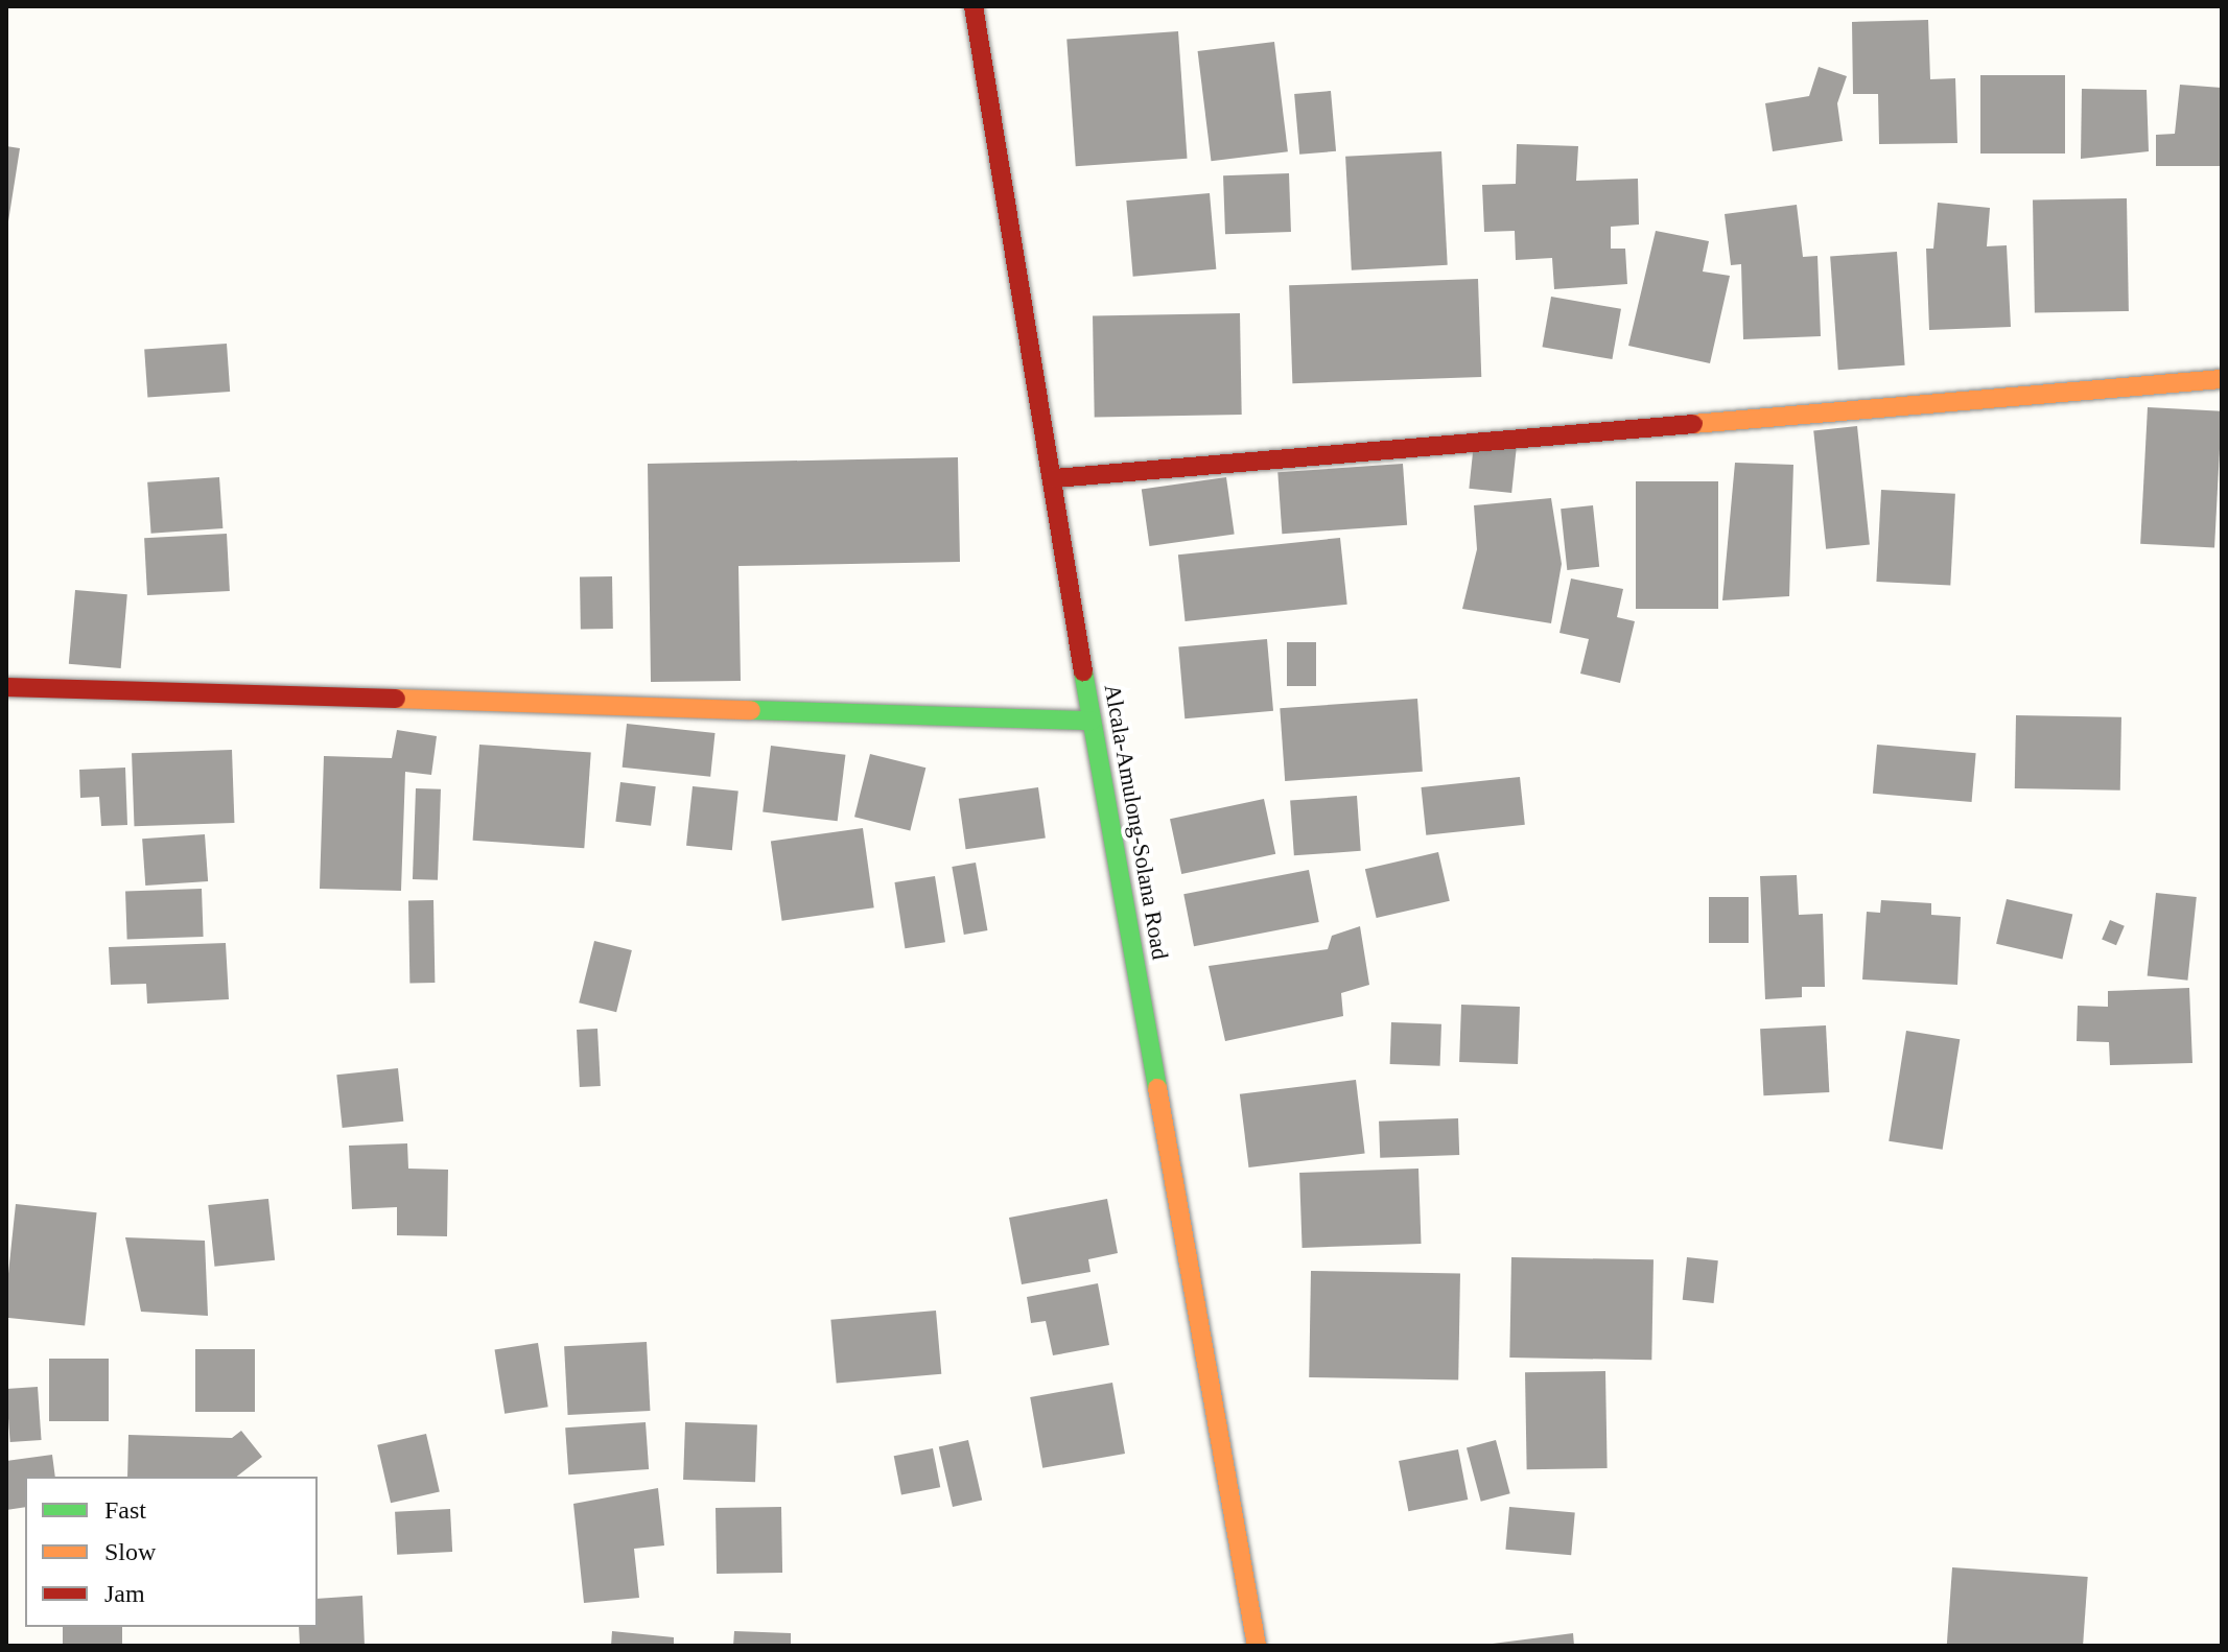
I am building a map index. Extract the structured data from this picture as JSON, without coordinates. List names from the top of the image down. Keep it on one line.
{"streets":{"street":["Alcala-Amulong-Solana Road"]},"legend":["Fast","Slow","Jam"]}
